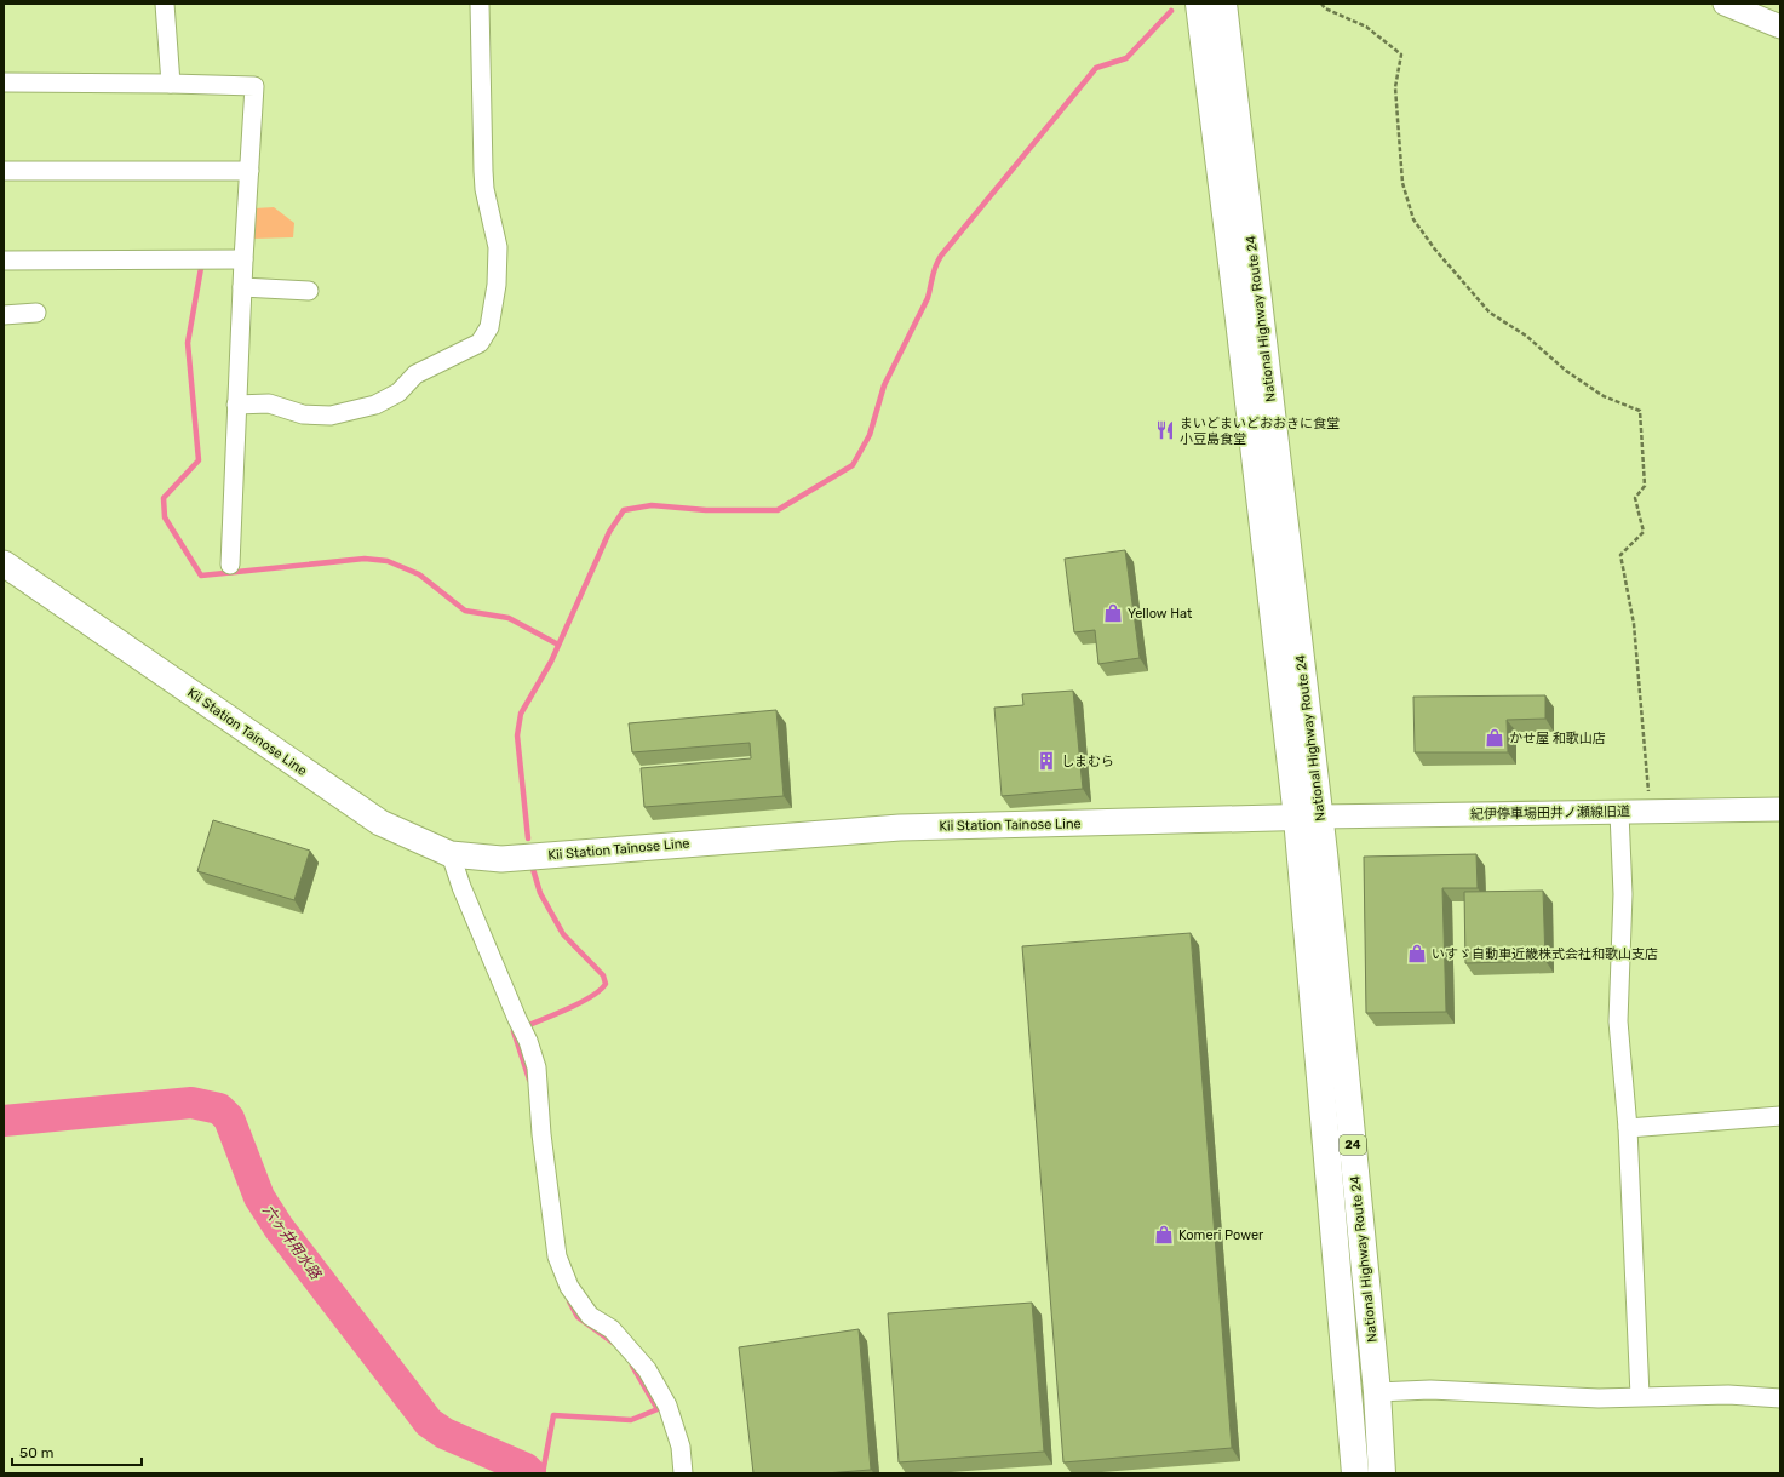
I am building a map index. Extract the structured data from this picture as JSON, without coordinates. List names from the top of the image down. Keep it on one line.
{"streets":{"highway":["National Highway Route 24","24"],"main road":["Kii Station Tainose Line"],"street":["紀伊停車場田井ノ瀬線旧道"]},"crossings":[["National Highway Route 24","Kii Station Tainose Line"],["National Highway Route 24","紀伊停車場田井ノ瀬線旧道"],["Kii Station Tainose Line","紀伊停車場田井ノ瀬線旧道"]],"water":["六ヶ井用水路"],"places":{"restaurant":["まいどまいどおおきに食堂 小豆島食堂"],"shop":["Yellow Hat","かせ屋 和歌山店","いすゞ自動車近畿株式会社和歌山支店","Komeri Power"],"building":["しまむら"]},"scale_bar":"50 m"}
